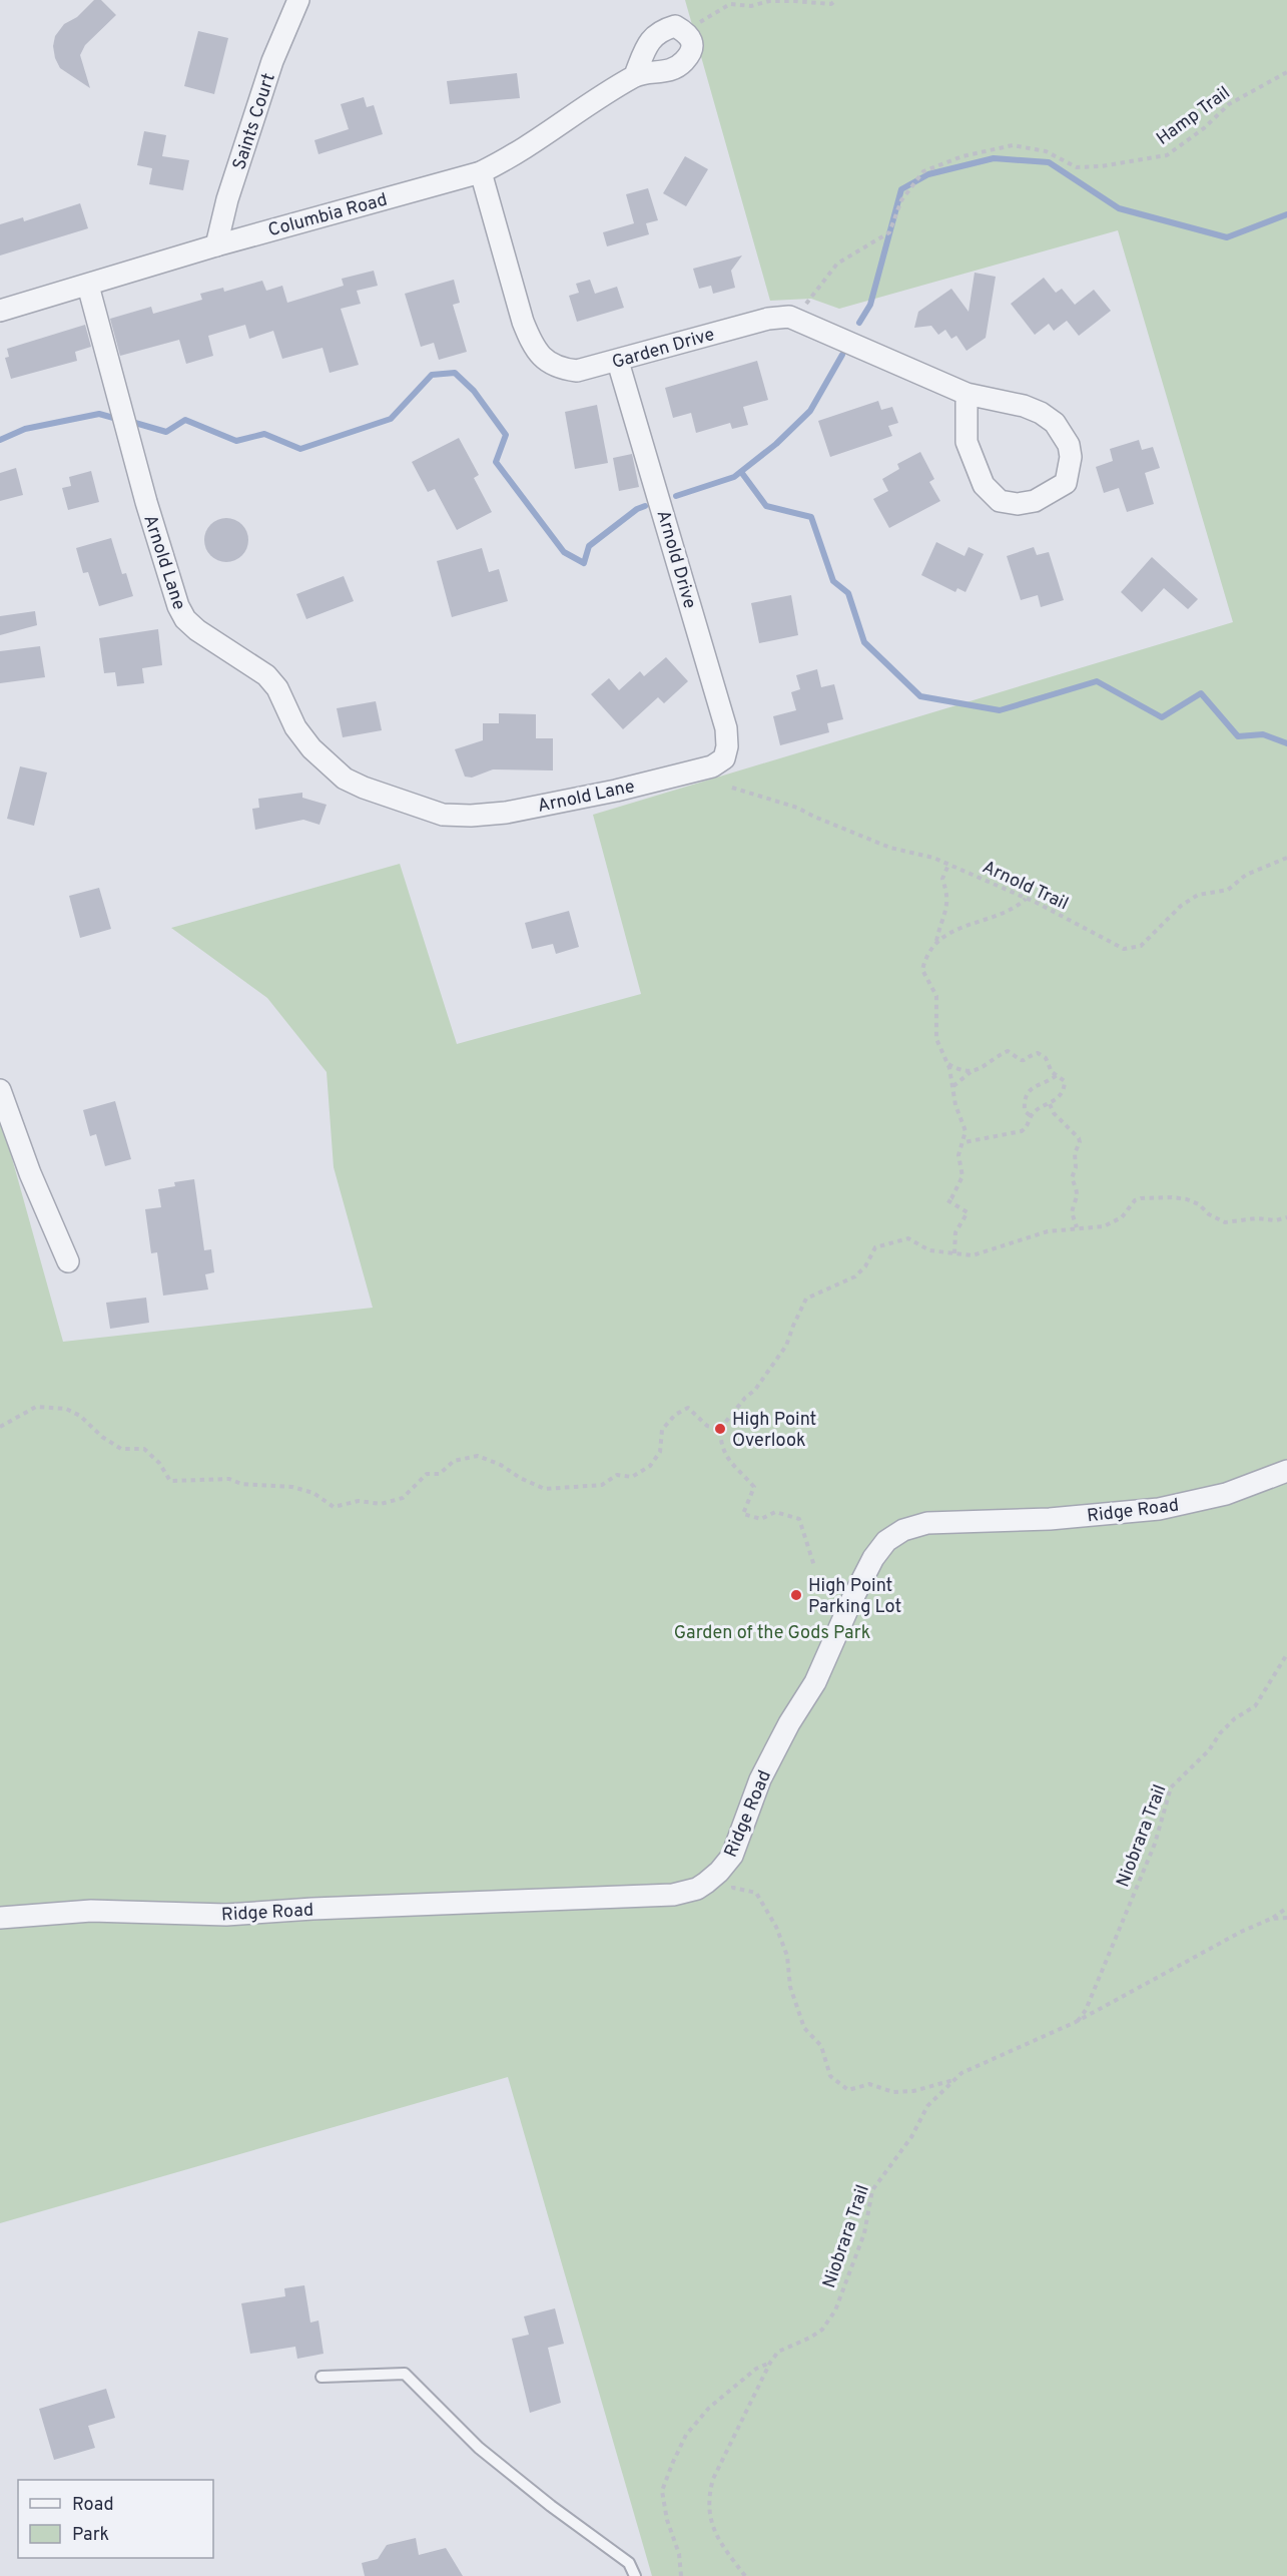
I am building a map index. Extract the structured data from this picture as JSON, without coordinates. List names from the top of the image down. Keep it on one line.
{"streets":{"street":["Saints Court","Columbia Road","Garden Drive","Arnold Drive","Arnold Lane","Ridge Road"],"path":["Hamp Trail","Arnold Trail","Niobrara Trail"]},"crossings":[["Hamp Trail","Garden Drive"],["Saints Court","Columbia Road"],["Columbia Road","Garden Drive"],["Columbia Road","Arnold Lane"],["Garden Drive","Arnold Drive"],["Arnold Drive","Arnold Lane"]],"parks":["Garden of the Gods Park"],"places":["High Point Overlook","High Point Parking Lot"],"legend":["Road","Park"]}
